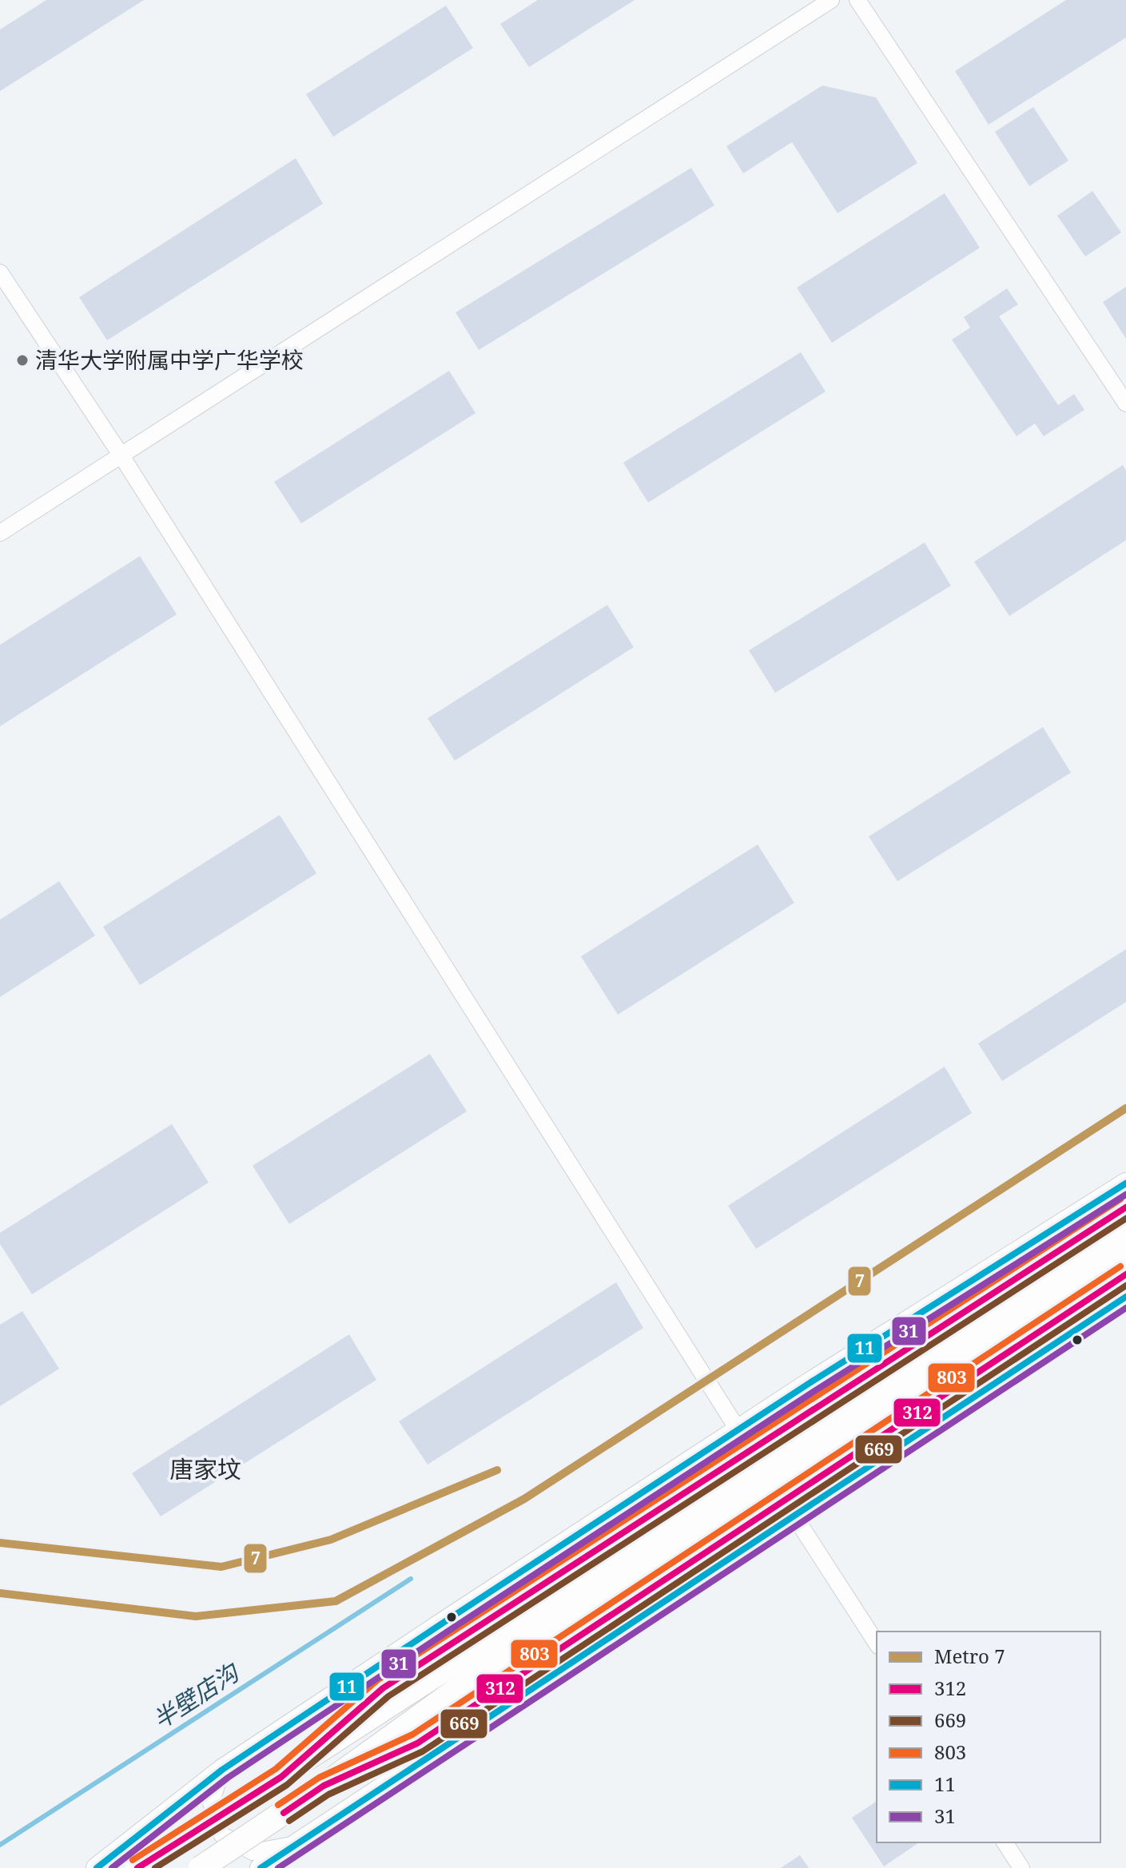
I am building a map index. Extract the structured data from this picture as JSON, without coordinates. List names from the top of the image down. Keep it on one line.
{"districts":["唐家坟"],"water":["半壁店沟"],"places":["清华大学附属中学广华学校"],"lines":["metro line 7","transit line 11","transit line 31","transit line 803","transit line 312","transit line 669"],"legend":["Metro 7","312","669","803","11","31"]}
